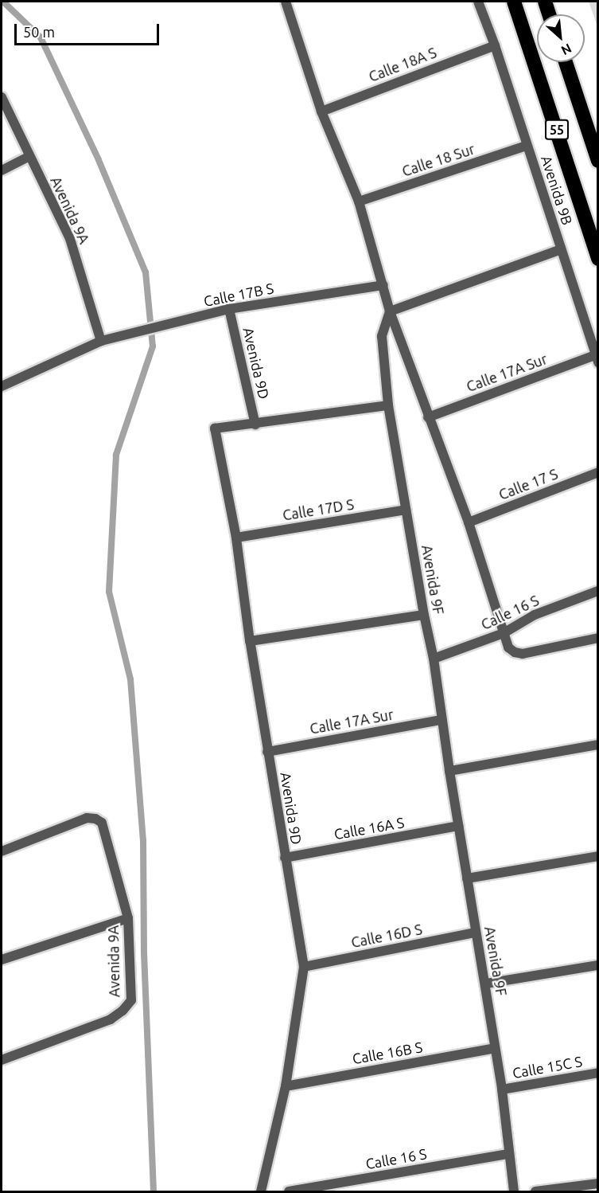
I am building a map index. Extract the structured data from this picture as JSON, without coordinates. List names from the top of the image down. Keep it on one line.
{"streets":{"highway":["55"],"street":["Calle 18A S","Calle 18 Sur","Avenida 9B","Avenida 9A","Calle 17B S","Avenida 9D","Calle 17A Sur","Calle 17 S","Calle 17D S","Avenida 9F","Calle 16 S","Calle 16A S","Calle 16D S","Calle 16B S","Calle 15C S"]},"crossings":[["Calle 18A S","Avenida 9B"],["Calle 18 Sur","Avenida 9B"],["Avenida 9B","Calle 17A Sur"],["Avenida 9A","Calle 17B S"],["Calle 17B S","Avenida 9D"],["Avenida 9D","Calle 17A Sur"],["Avenida 9D","Calle 17D S"],["Avenida 9D","Calle 16A S"],["Avenida 9D","Calle 16D S"],["Avenida 9D","Calle 16B S"],["Calle 17A Sur","Avenida 9F"],["Calle 17D S","Avenida 9F"],["Avenida 9F","Calle 16 S"],["Avenida 9F","Calle 16A S"],["Avenida 9F","Calle 16D S"],["Avenida 9F","Calle 16B S"],["Avenida 9F","Calle 15C S"]],"scale_bar":"50 m","north":"bottom right"}
